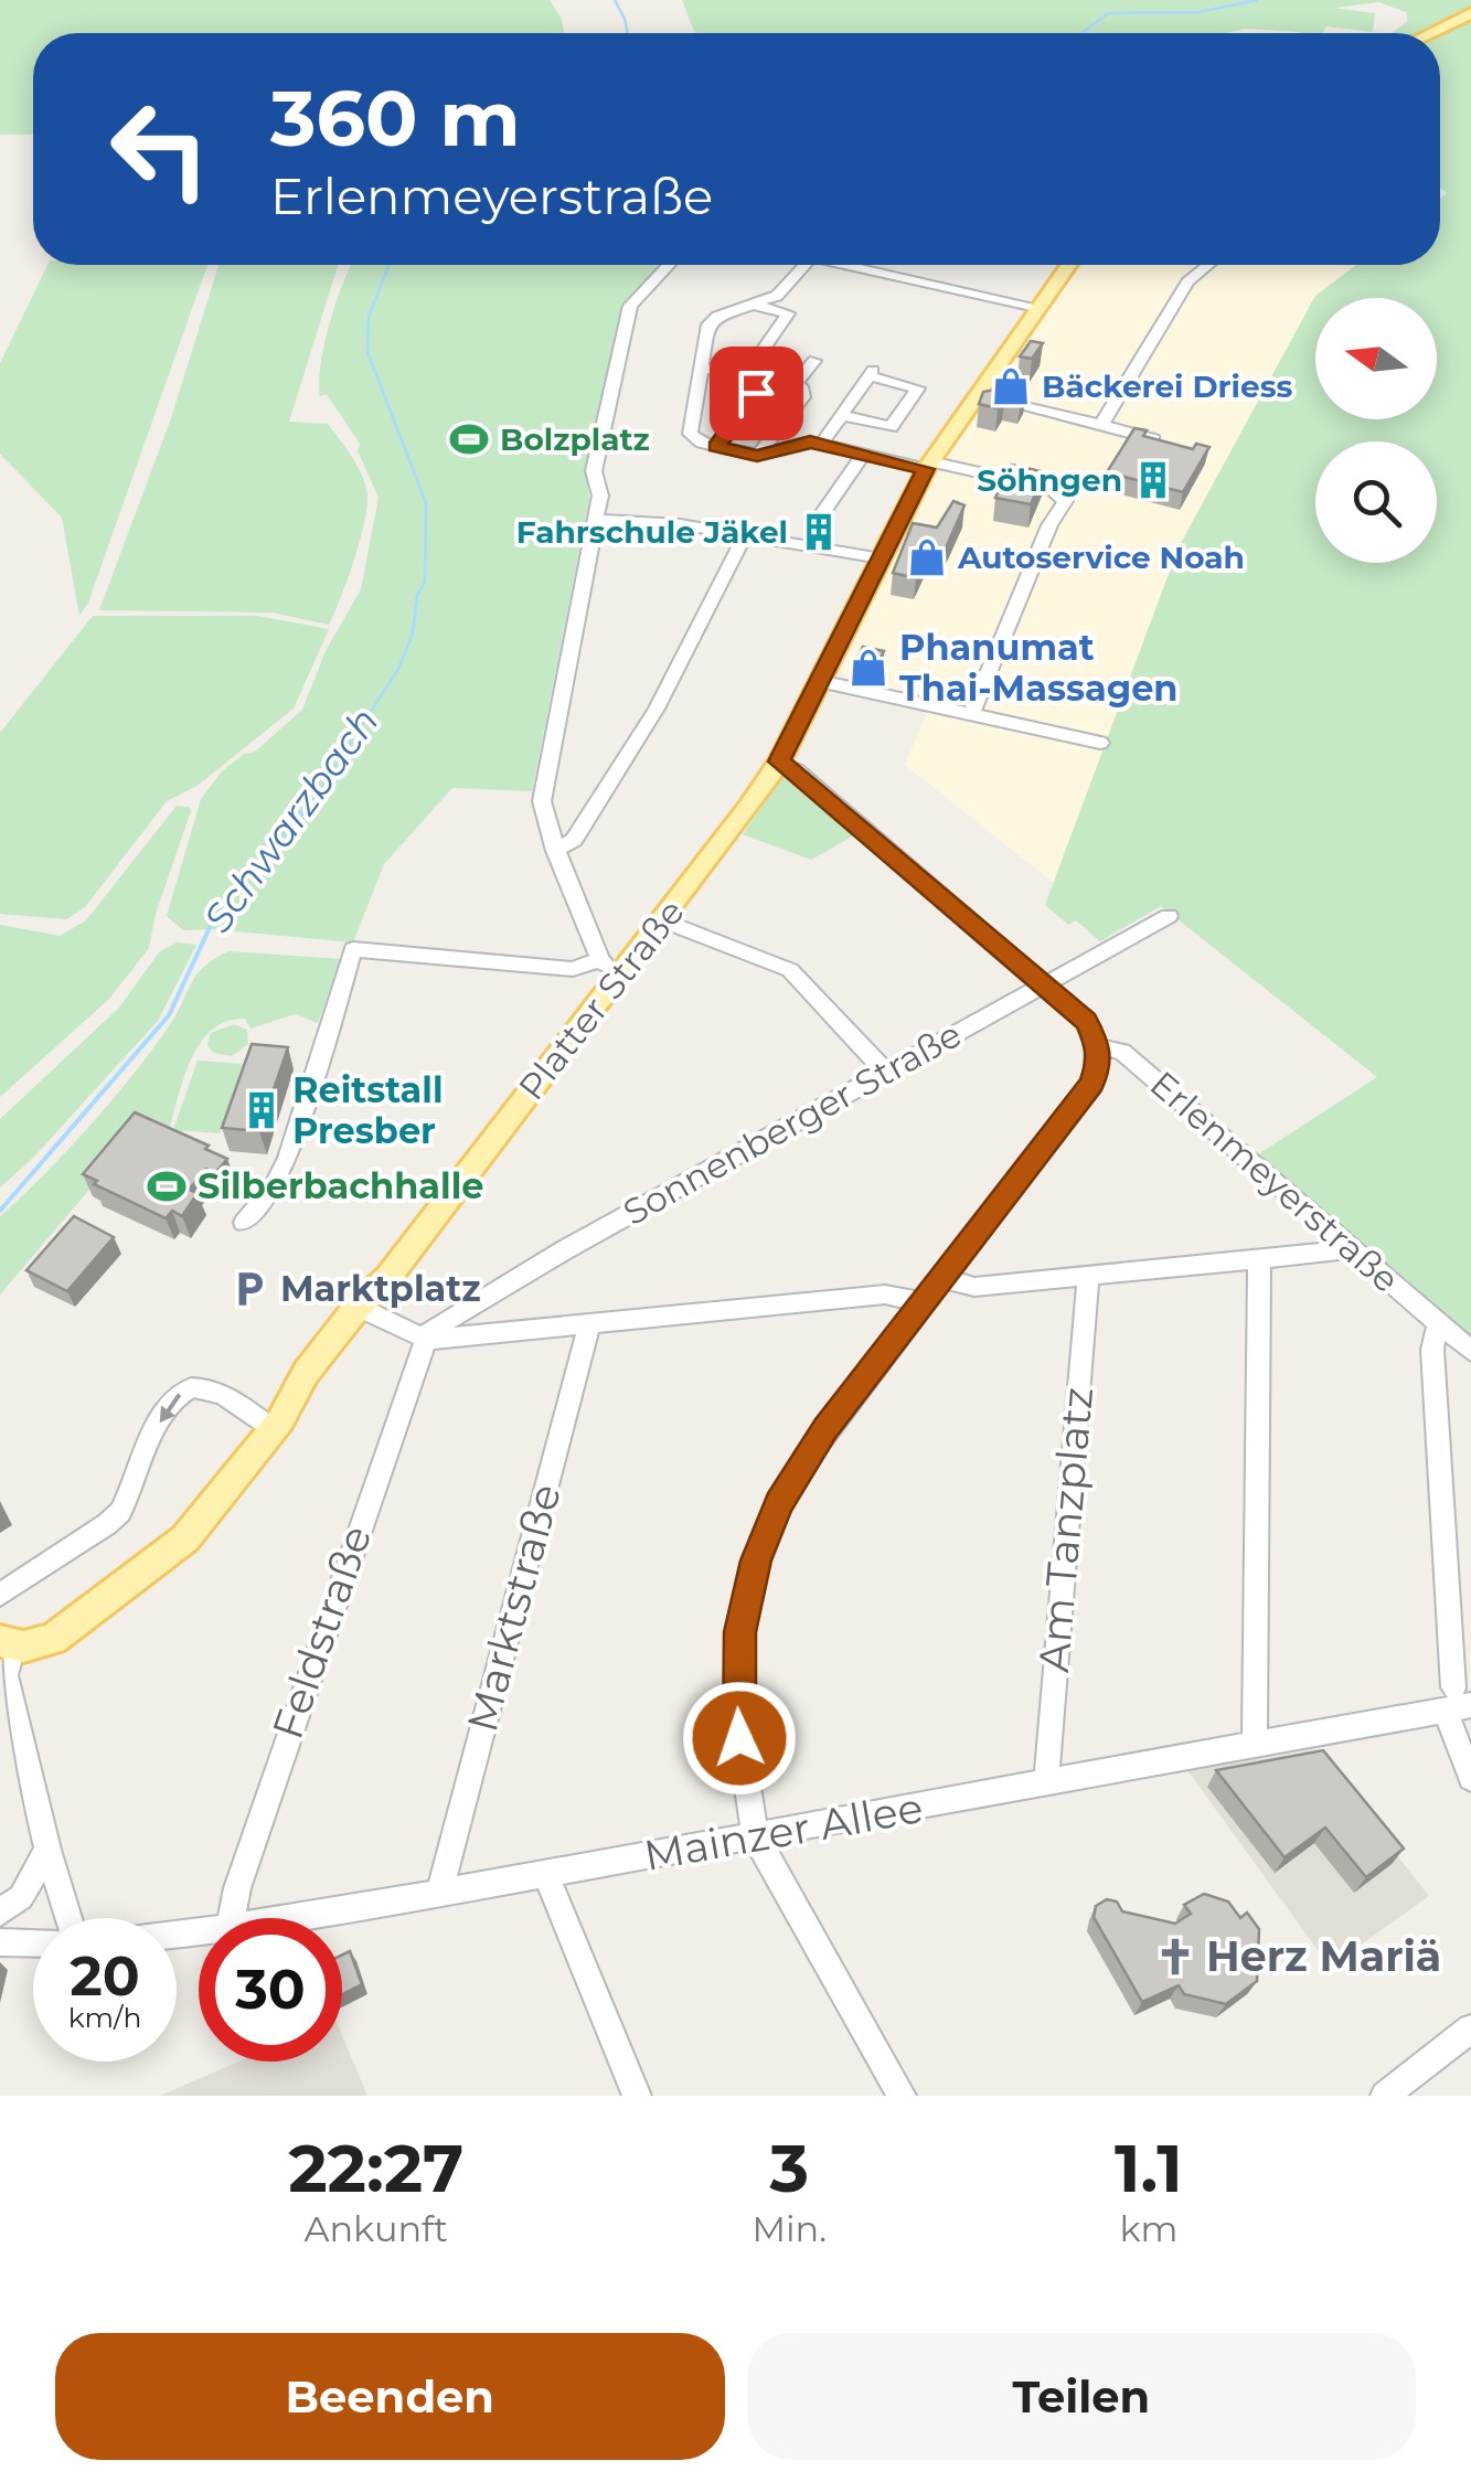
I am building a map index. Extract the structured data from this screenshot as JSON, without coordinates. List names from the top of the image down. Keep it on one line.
{"streets":{"main road":["Platter Straße"],"street":["Sonnenberger Straße","Erlenmeyerstraße","Am Tanzplatz","Marktstraße","Feldstraße","Mainzer Allee"]},"crossings":[["Platter Straße","Erlenmeyerstraße"],["Sonnenberger Straße","Erlenmeyerstraße"],["Sonnenberger Straße","Feldstraße"],["Am Tanzplatz","Mainzer Allee"],["Marktstraße","Mainzer Allee"]],"water":["Schwarzbach"],"places":{"shop":["Bäckerei Driess","Autoservice Noah","Phanumat Thai-Massagen"],"sports":["Bolzplatz","Silberbachhalle"],"building":["Söhngen","Fahrschule Jäkel","Reitstall Presber"],"parking":["Marktplatz"],"church":["Herz Mariä"]},"north":"left","page":{"turn":["360 m","Erlenmeyerstraße"],"speed":"20 km/h","limit":"30","eta":["22:27","Ankunft","3","Min.","1.1","km"],"buttons":["Beenden","Teilen"]}}
